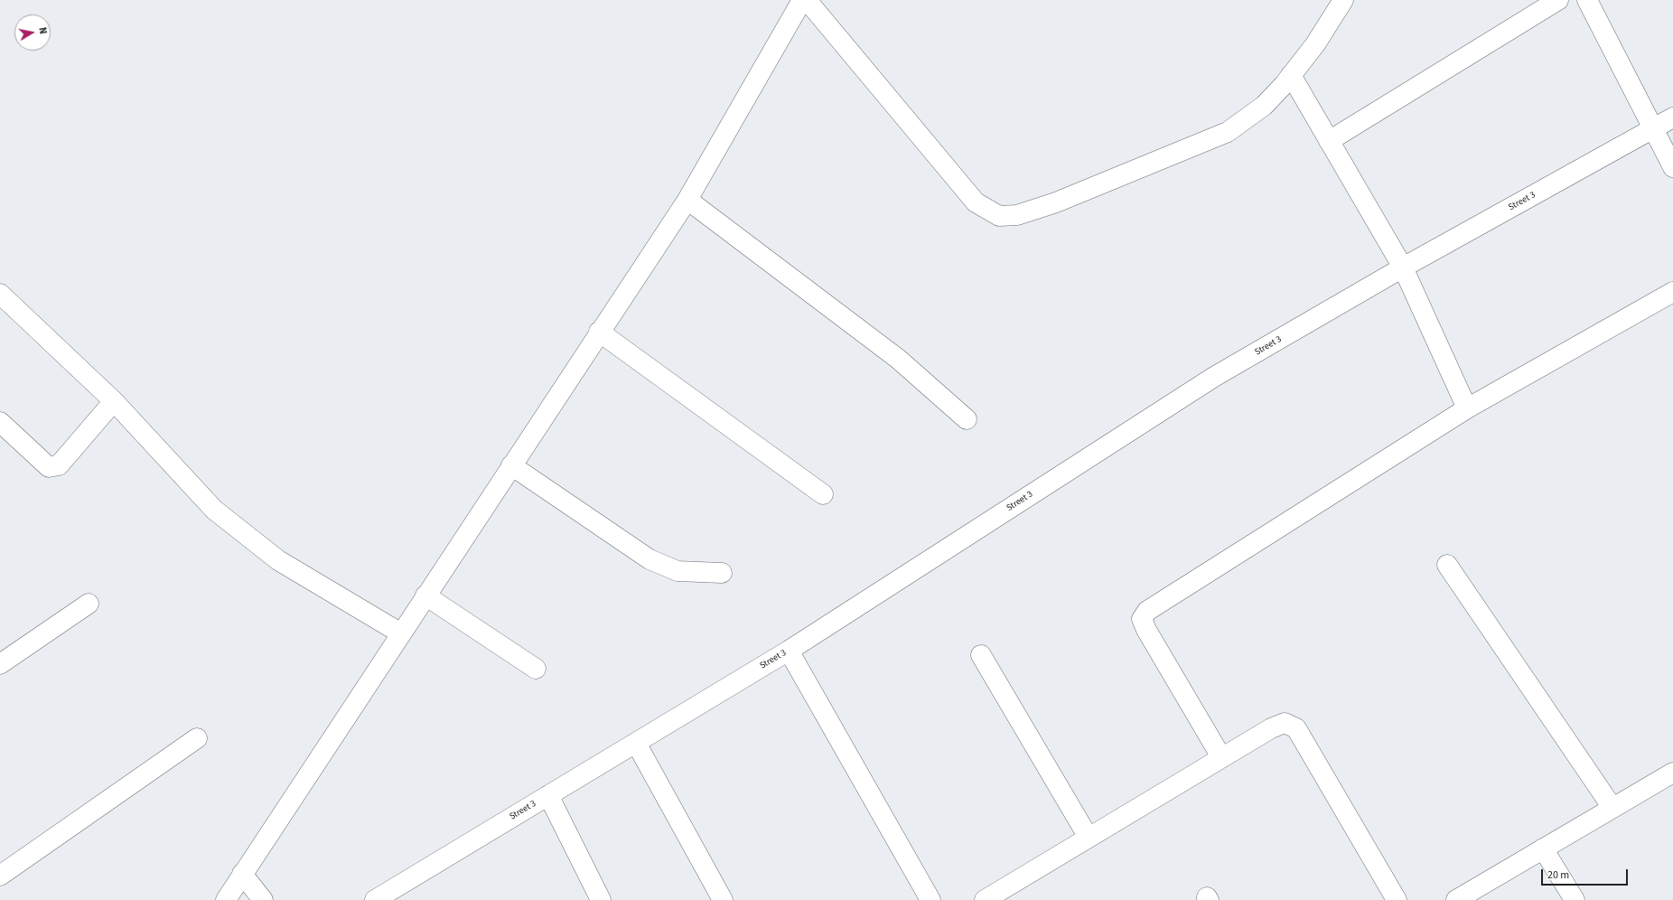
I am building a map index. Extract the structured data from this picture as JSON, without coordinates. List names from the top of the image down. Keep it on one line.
{"streets":{"street":["Street 3"]},"scale_bar":"20 m","north":"right"}
